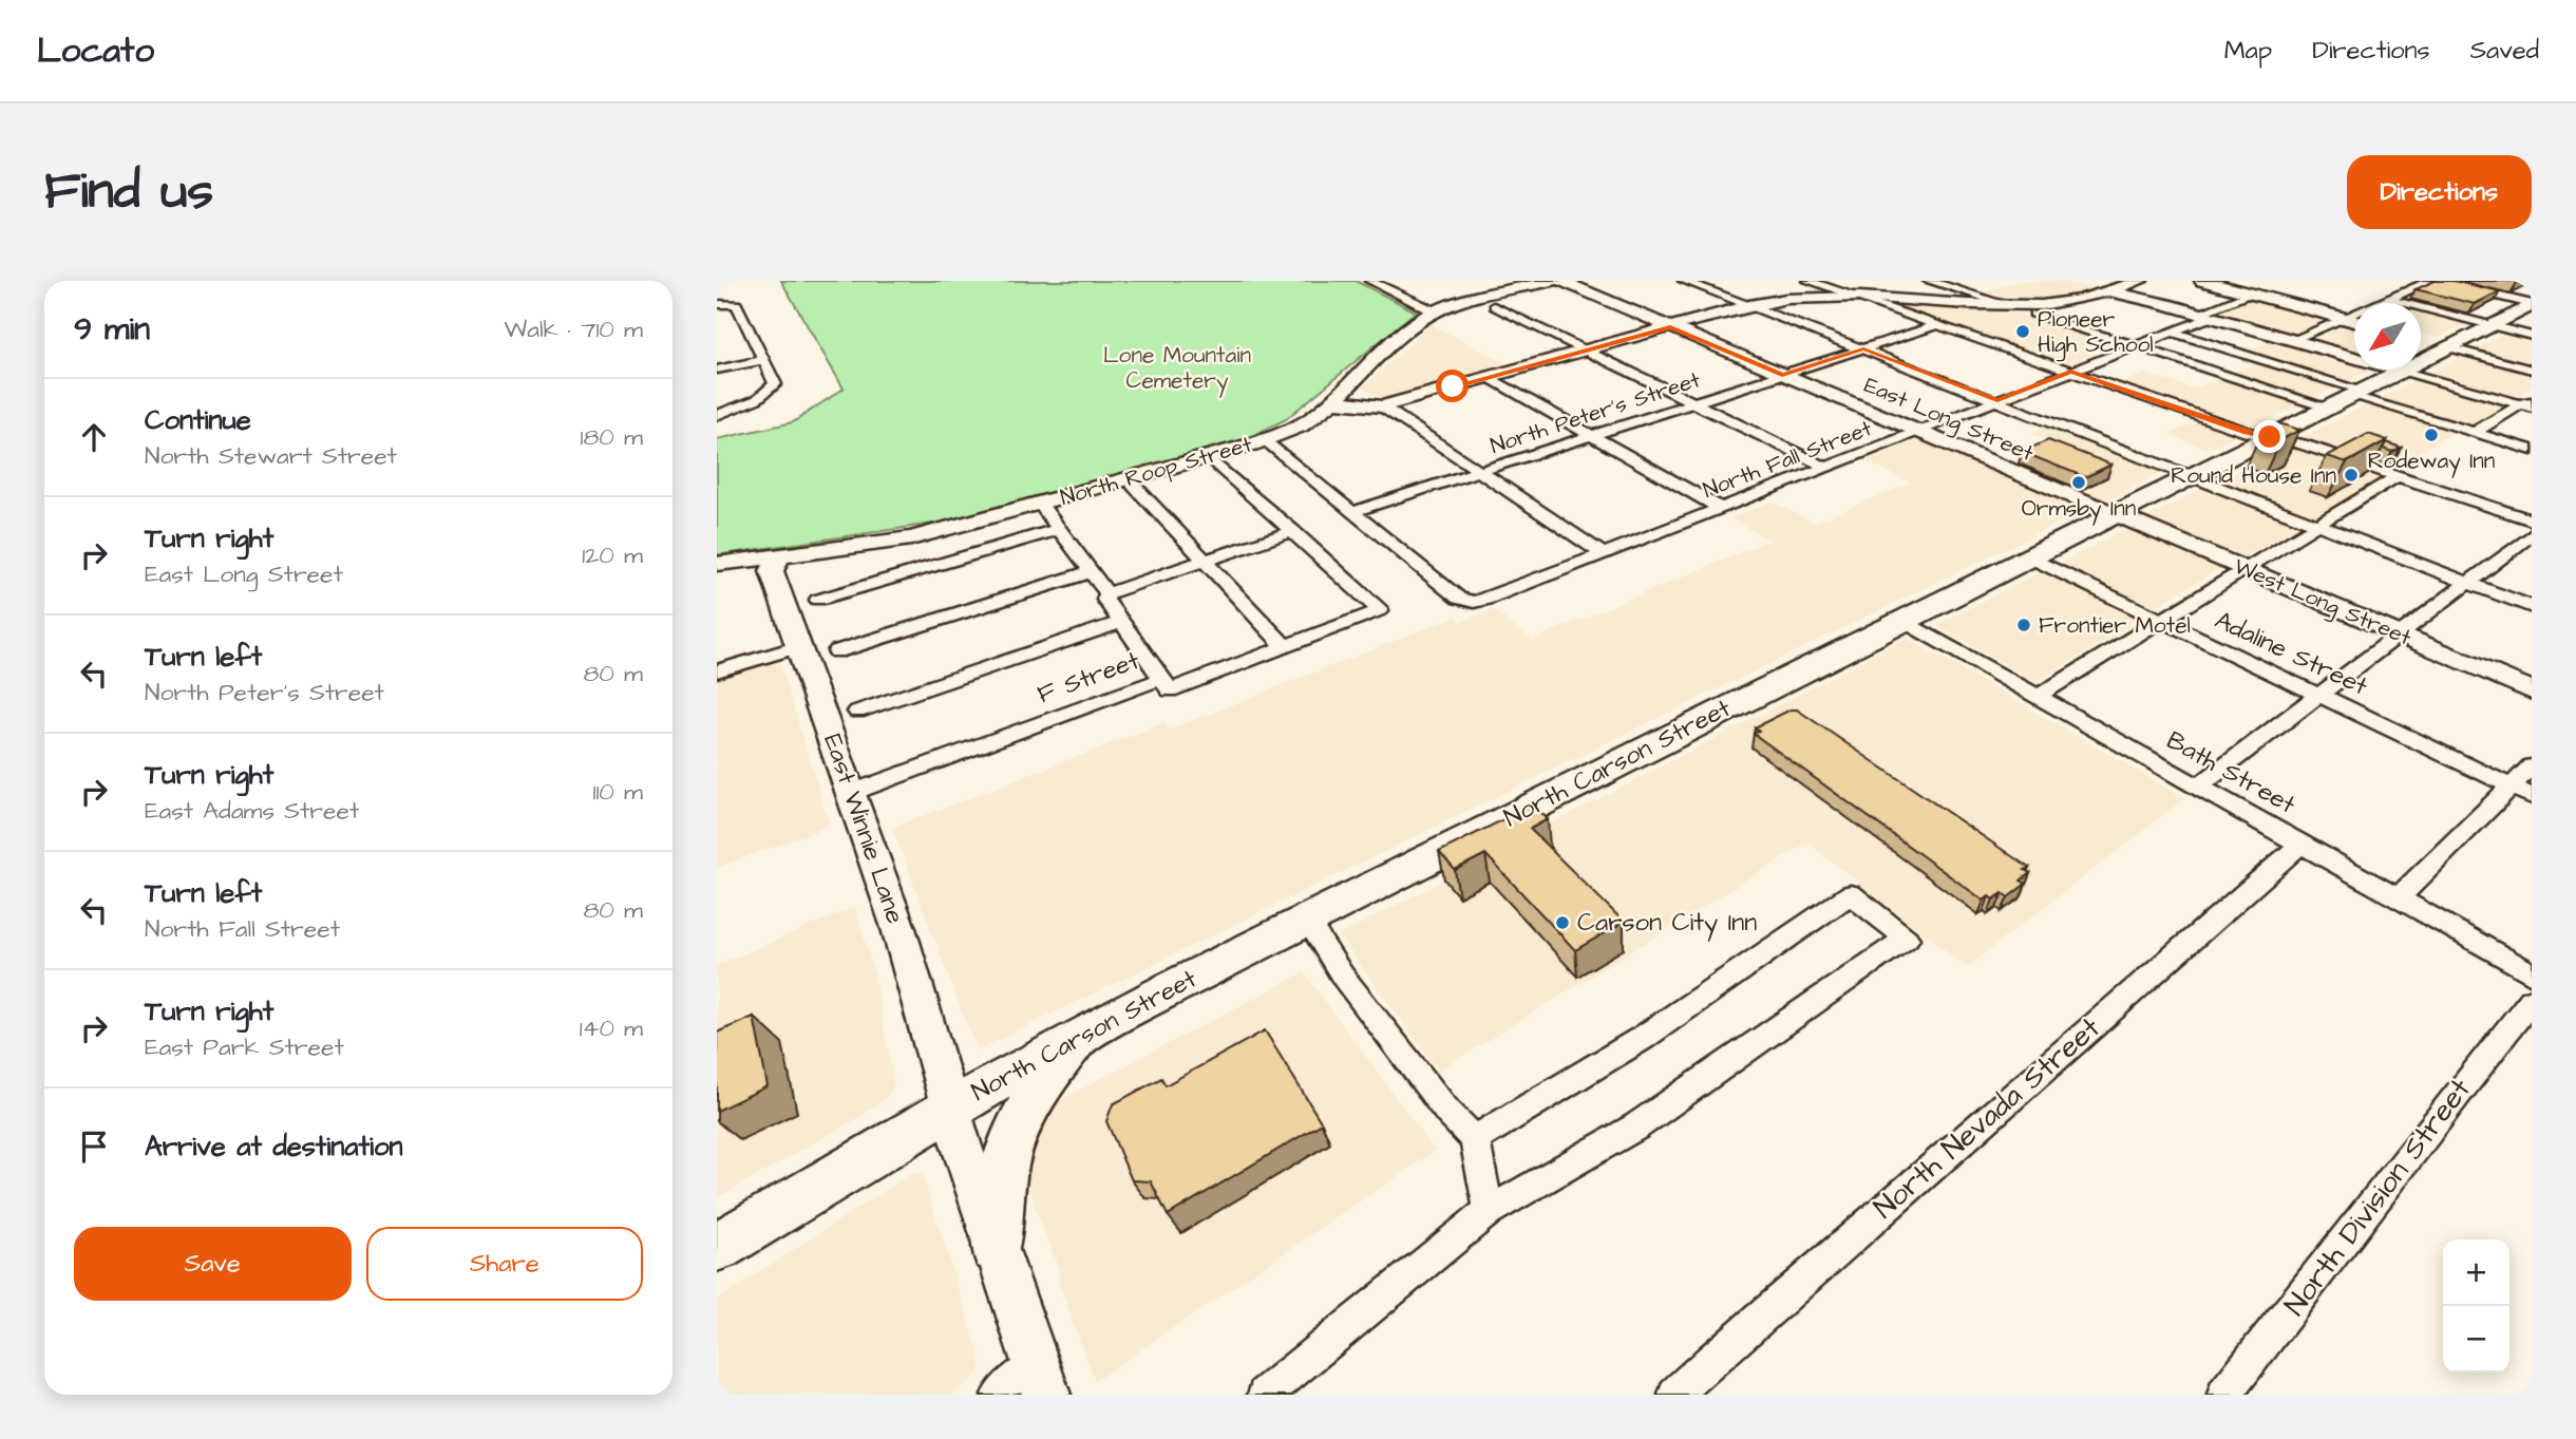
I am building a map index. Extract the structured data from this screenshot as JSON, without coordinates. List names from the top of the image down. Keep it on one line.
{"streets":{"main road":["North Carson Street"],"street":["North Peter's Street","East Long Street","North Fall Street","North Roop Street","West Long Street","Adaline Street","F Street","Bath Street","East Winnie Lane","North Nevada Street","North Division Street"]},"crossings":[["North Peter's Street","East Long Street"],["North Peter's Street","North Fall Street"],["East Long Street","North Fall Street"],["East Long Street","West Long Street"],["East Long Street","North Carson Street"],["West Long Street","North Carson Street"],["Adaline Street","North Carson Street"],["F Street","East Winnie Lane"],["North Carson Street","Bath Street"],["North Carson Street","East Winnie Lane"],["Bath Street","North Nevada Street"]],"parks":["Lone Mountain Cemetery"],"places":["Pioneer High School","Rodeway Inn","Round House Inn","Ormsby Inn","Frontier Motel","Carson City Inn"],"north":"bottom left","page":{"header":"Locato","nav":["Map","Directions","Saved"],"buttons":["Directions",["Save","Share"]],"title":"Find us","heading":["9 min","Walk · 710 m"],"list":[["Continue","North Stewart Street","180 m"],["Turn right","East Long Street","120 m"],["Turn left","North Peter's Street","80 m"],["Turn right","East Adams Street","110 m"],["Turn left","North Fall Street","80 m"],["Turn right","East Park Street","140 m"],"Arrive at destination"],"map_buttons":["+","−"]}}
